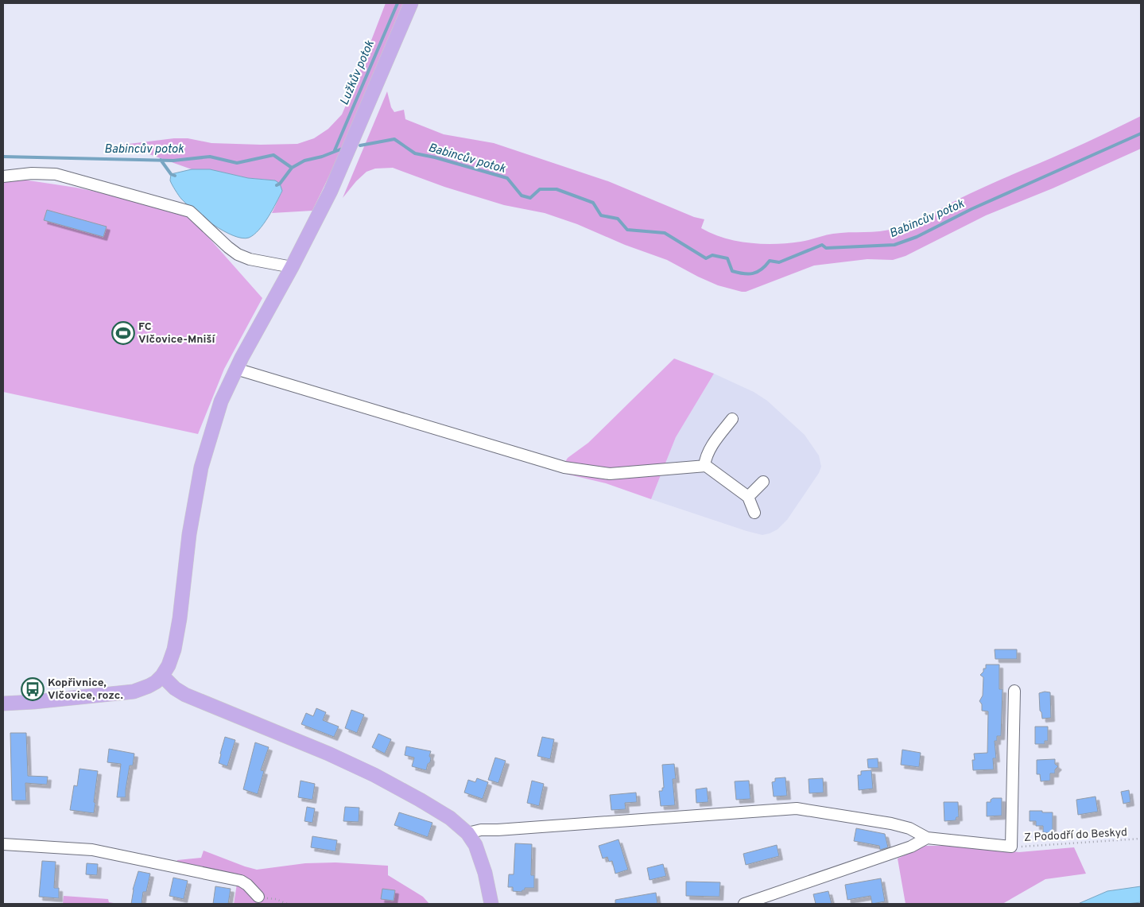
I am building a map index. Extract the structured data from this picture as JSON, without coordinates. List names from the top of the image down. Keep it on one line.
{"streets":{"path":["Z Pododří do Beskyd"]},"water":["Lužkův potok","Babincův potok"],"places":{"sports":["FC Vlčovice-Mniší"],"bus stop":["Kopřivnice, Vlčovice, rozc."]}}
